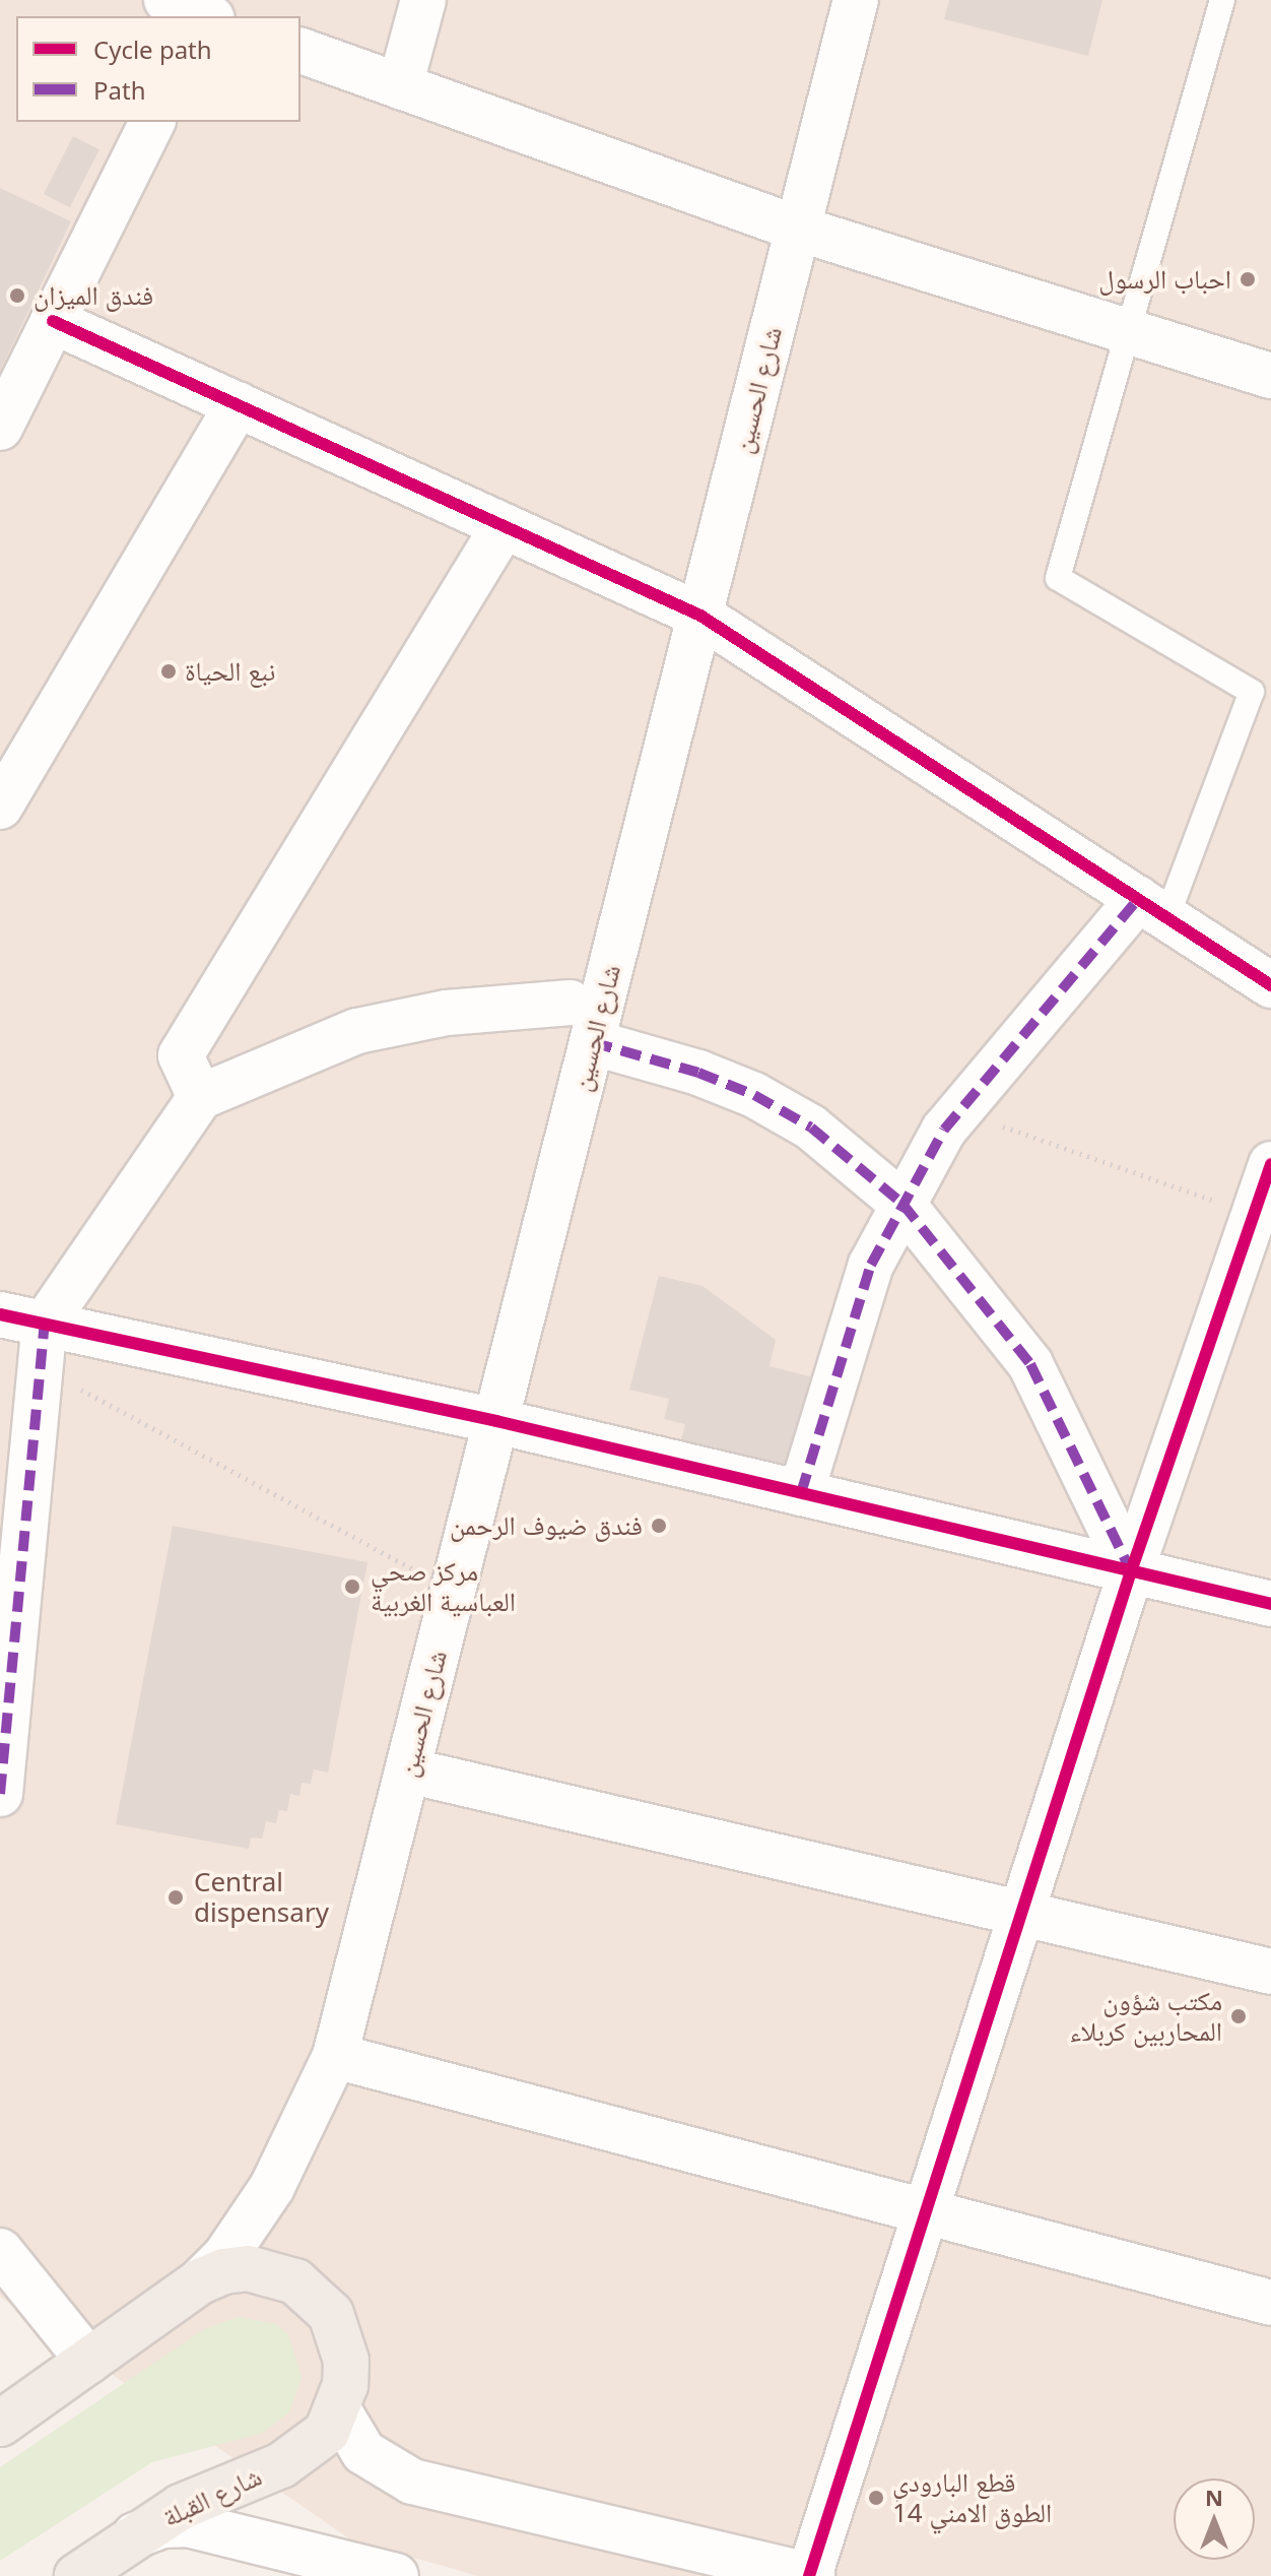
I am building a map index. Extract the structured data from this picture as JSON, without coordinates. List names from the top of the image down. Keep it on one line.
{"streets":{"main road":["شارع القبلة"],"street":["شارع الحسين"]},"places":["احباب الرسول","فندق الميزان","نبع الحياة","فندق ضيوف الرحمن","مركز صحي العباسية الغربية","Central dispensary","مكتب شؤون المحاربين كربلاء","قطع البارودي الطوق الامني 14"],"legend":["Cycle path","Path"],"north":"top"}
